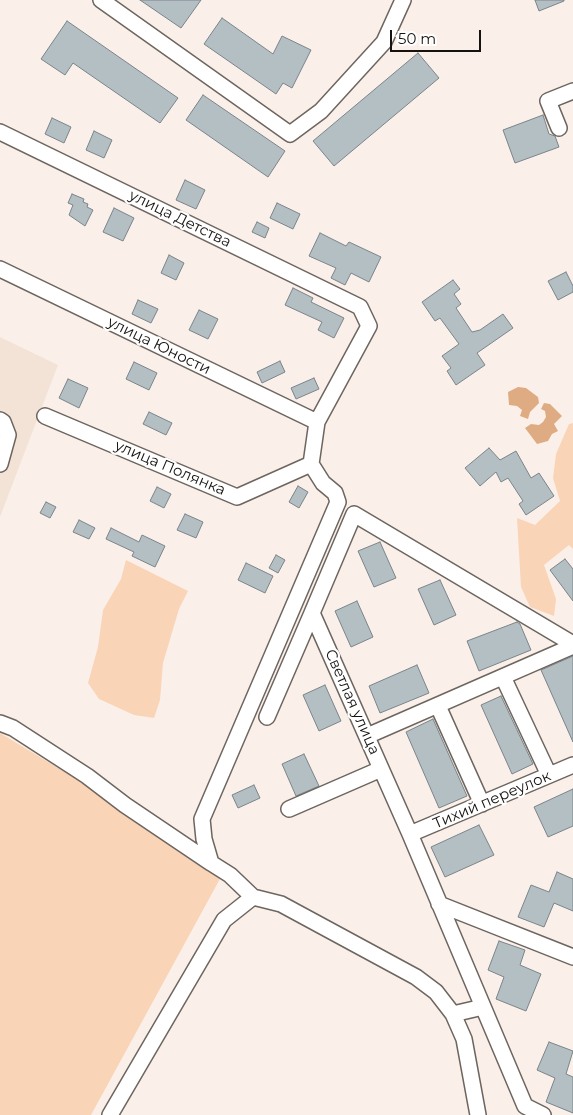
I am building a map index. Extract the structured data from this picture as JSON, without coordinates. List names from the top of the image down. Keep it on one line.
{"streets":{"street":["улица Детства","улица Юности","улица Полянка","Светлая улица","Тихий переулок"]},"crossings":[["улица Детства","улица Юности"],["Светлая улица","Тихий переулок"]],"scale_bar":"50 m"}
